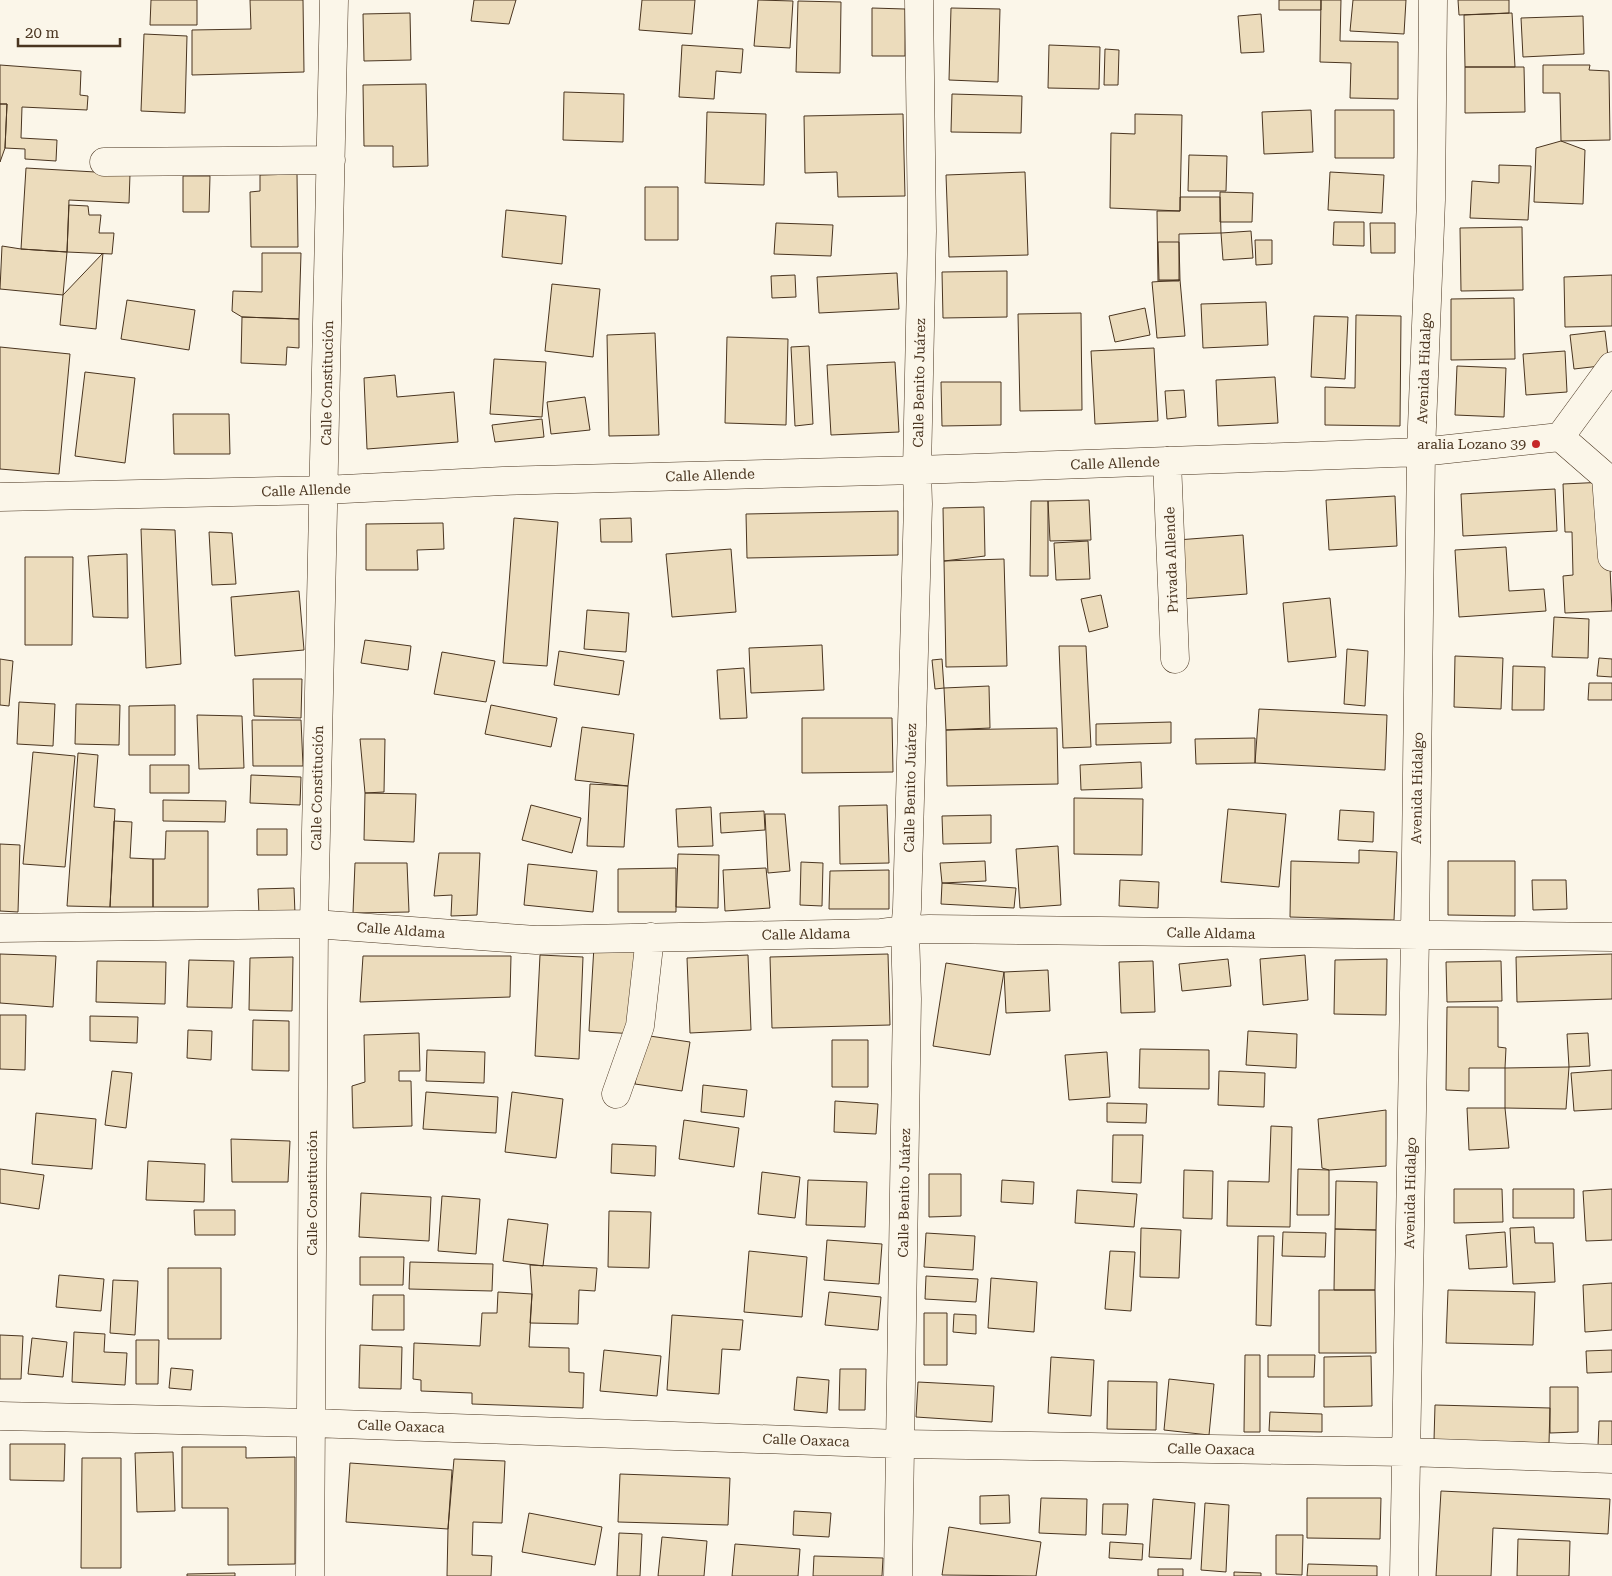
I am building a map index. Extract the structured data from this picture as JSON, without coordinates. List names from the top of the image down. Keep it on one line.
{"streets":{"street":["Avenida Hidalgo","Calle Constitución","Calle Benito Juárez","Calle Allende","Privada Allende","Calle Aldama","Calle Oaxaca"]},"crossings":[["Avenida Hidalgo","Calle Allende"],["Avenida Hidalgo","Calle Aldama"],["Avenida Hidalgo","Calle Oaxaca"],["Calle Constitución","Calle Allende"],["Calle Constitución","Calle Aldama"],["Calle Constitución","Calle Oaxaca"],["Calle Benito Juárez","Calle Allende"],["Calle Benito Juárez","Calle Aldama"],["Calle Benito Juárez","Calle Oaxaca"],["Calle Allende","Privada Allende"]],"places":["aralia Lozano 39"],"scale_bar":"20 m"}
